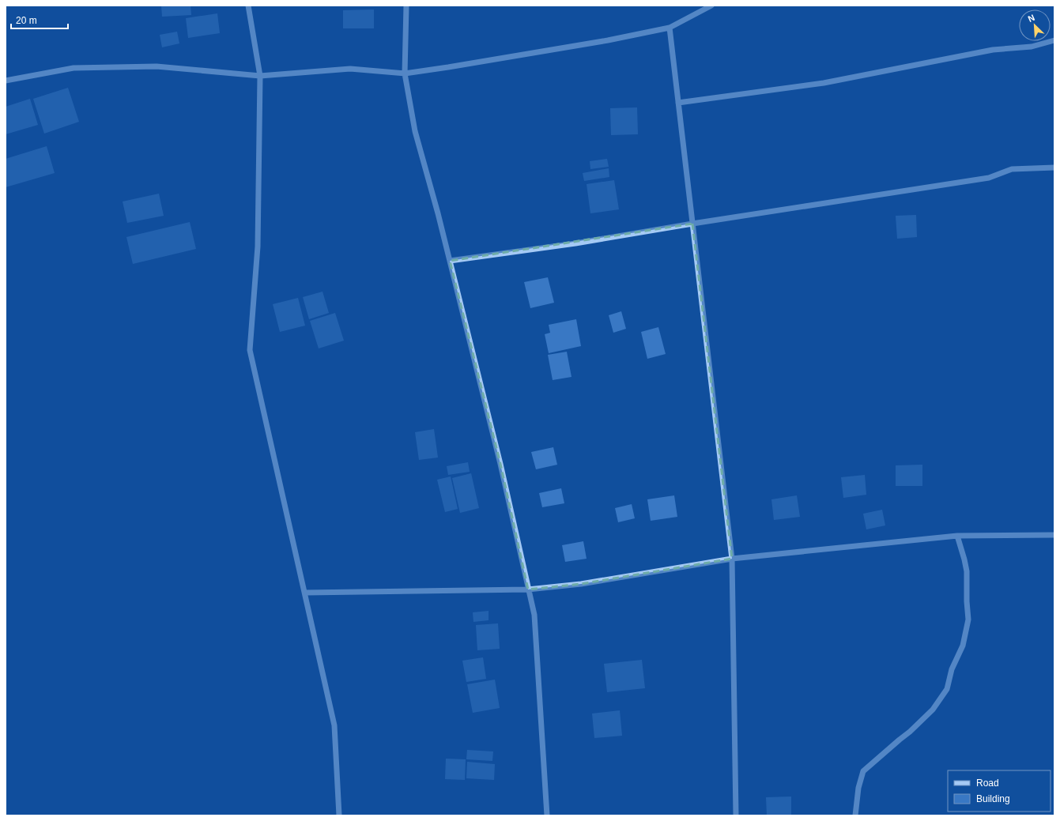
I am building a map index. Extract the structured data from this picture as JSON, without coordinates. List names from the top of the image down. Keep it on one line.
{"legend":["Road","Building"],"scale_bar":"20 m","north":"top left"}
